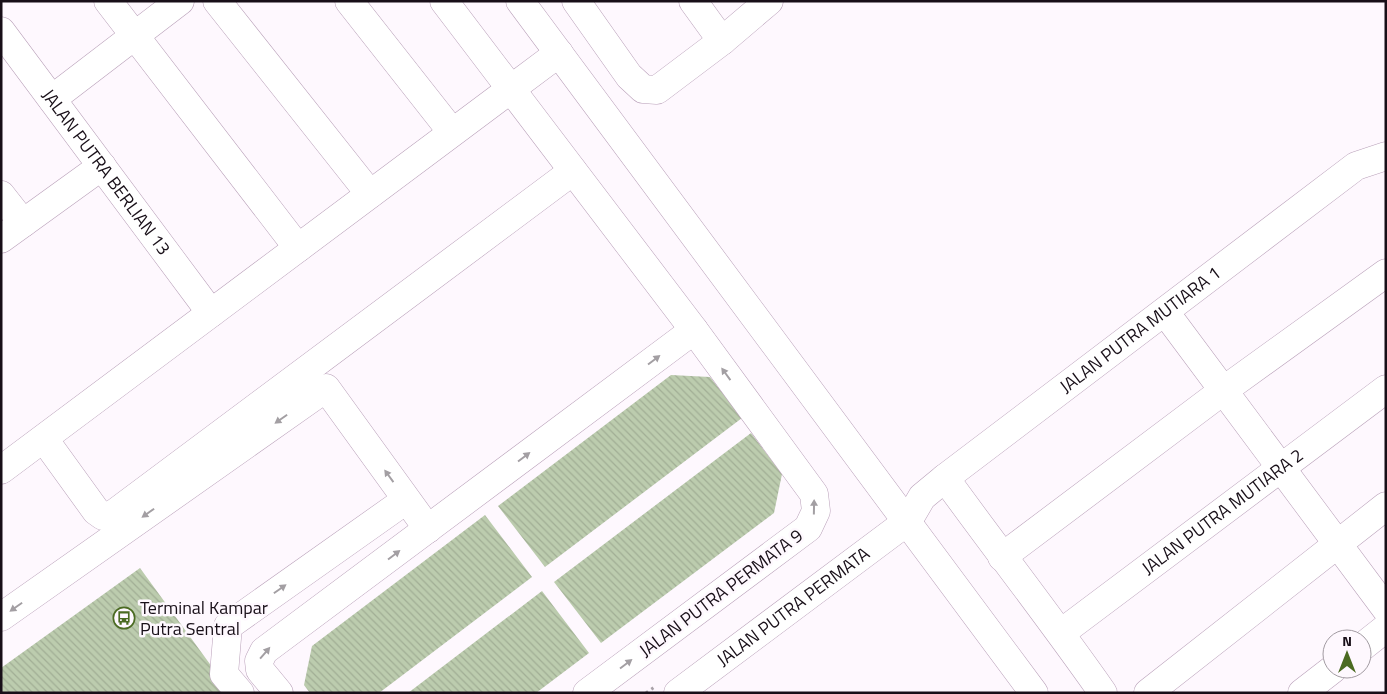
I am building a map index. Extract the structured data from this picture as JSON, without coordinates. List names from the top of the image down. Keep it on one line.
{"streets":{"street":["JALAN PUTRA BERLIAN 13","JALAN PUTRA MUTIARA 1","JALAN PUTRA MUTIARA 2","JALAN PUTRA PERMATA 9","JALAN PUTRA PERMATA"]},"crossings":[["JALAN PUTRA MUTIARA 1","JALAN PUTRA PERMATA"]],"places":{"bus stop":["Terminal Kampar Putra Sentral"]},"north":"top"}
